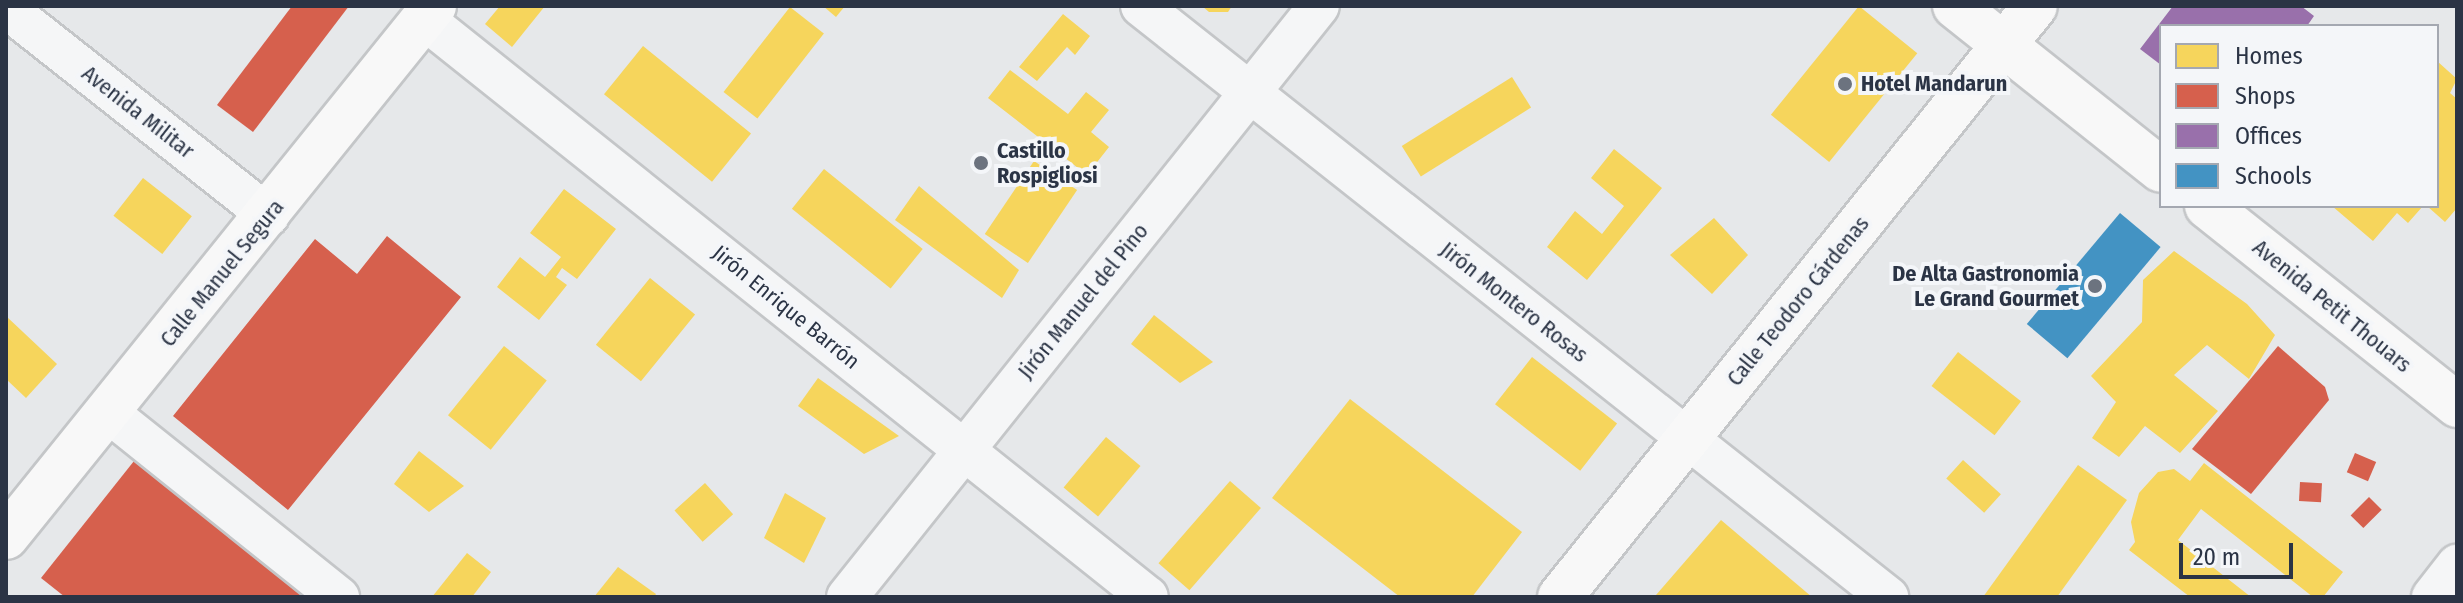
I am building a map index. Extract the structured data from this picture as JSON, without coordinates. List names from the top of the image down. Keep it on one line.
{"streets":{"street":["Avenida Militar","Calle Manuel Segura","Jirón Manuel del Pino","Calle Teodoro Cárdenas","Jirón Montero Rosas","Avenida Petit Thouars","Jirón Enrique Barrón"]},"crossings":[["Avenida Militar","Calle Manuel Segura"],["Calle Manuel Segura","Jirón Enrique Barrón"],["Jirón Manuel del Pino","Jirón Montero Rosas"],["Jirón Manuel del Pino","Jirón Enrique Barrón"],["Calle Teodoro Cárdenas","Jirón Montero Rosas"]],"places":["Hotel Mandarun","Castillo Rospigliosi","De Alta Gastronomia Le Grand Gourmet"],"legend":["Homes","Shops","Offices","Schools"],"scale_bar":"20 m"}
